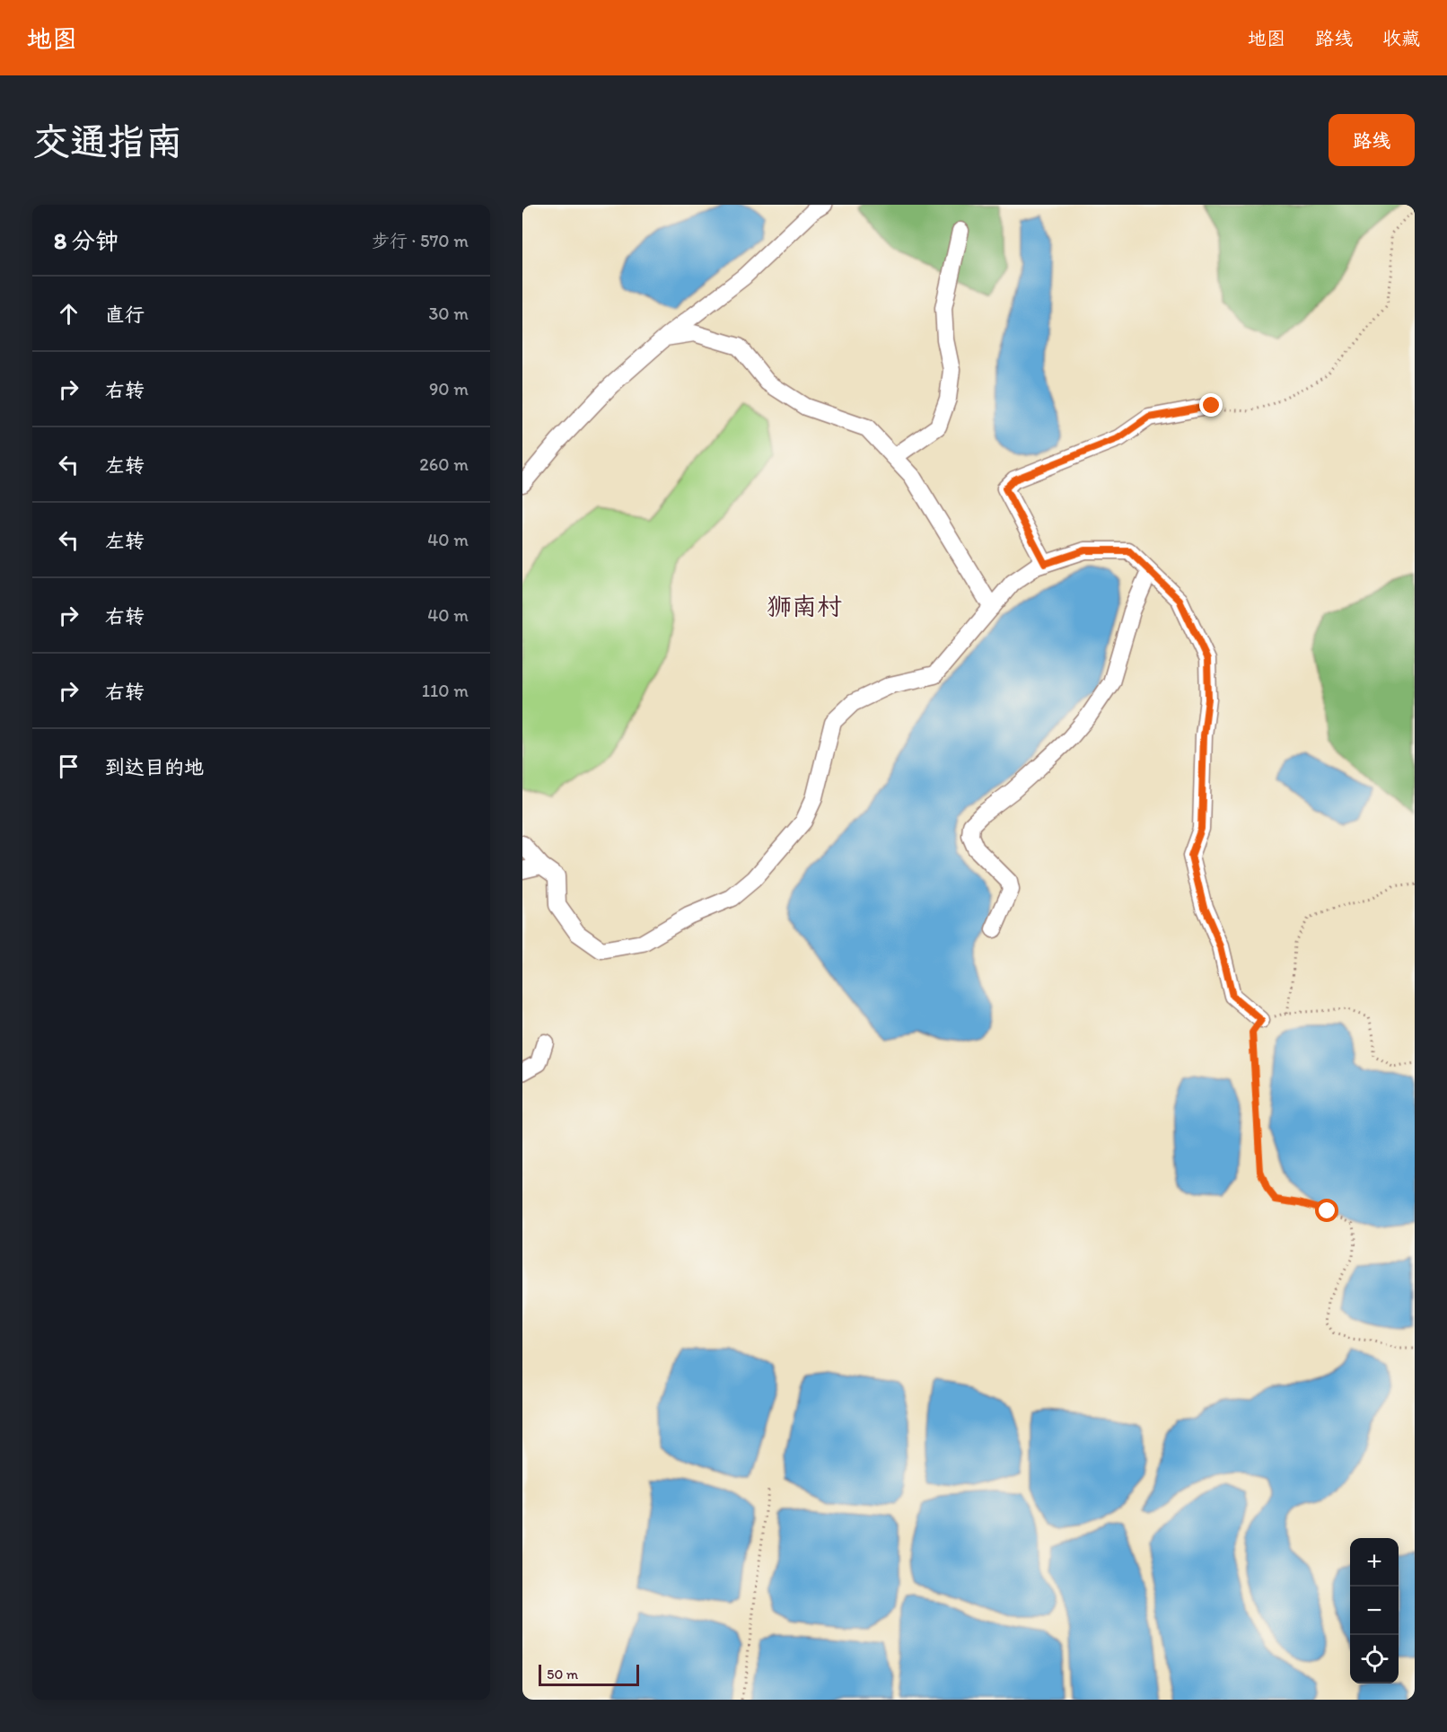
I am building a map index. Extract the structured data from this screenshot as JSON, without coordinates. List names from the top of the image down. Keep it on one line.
{"districts":["狮南村"],"scale_bar":"50 m","page":{"header":"地图","nav":["地图","路线","收藏"],"buttons":"路线","title":"交通指南","heading":["8 分钟","步行 · 570 m"],"list":[["直行","30 m"],["右转","90 m"],["左转","260 m"],["左转","40 m"],["右转","40 m"],["右转","110 m"],"到达目的地"],"map_buttons":["+","−"],"scale":"50 m"}}
